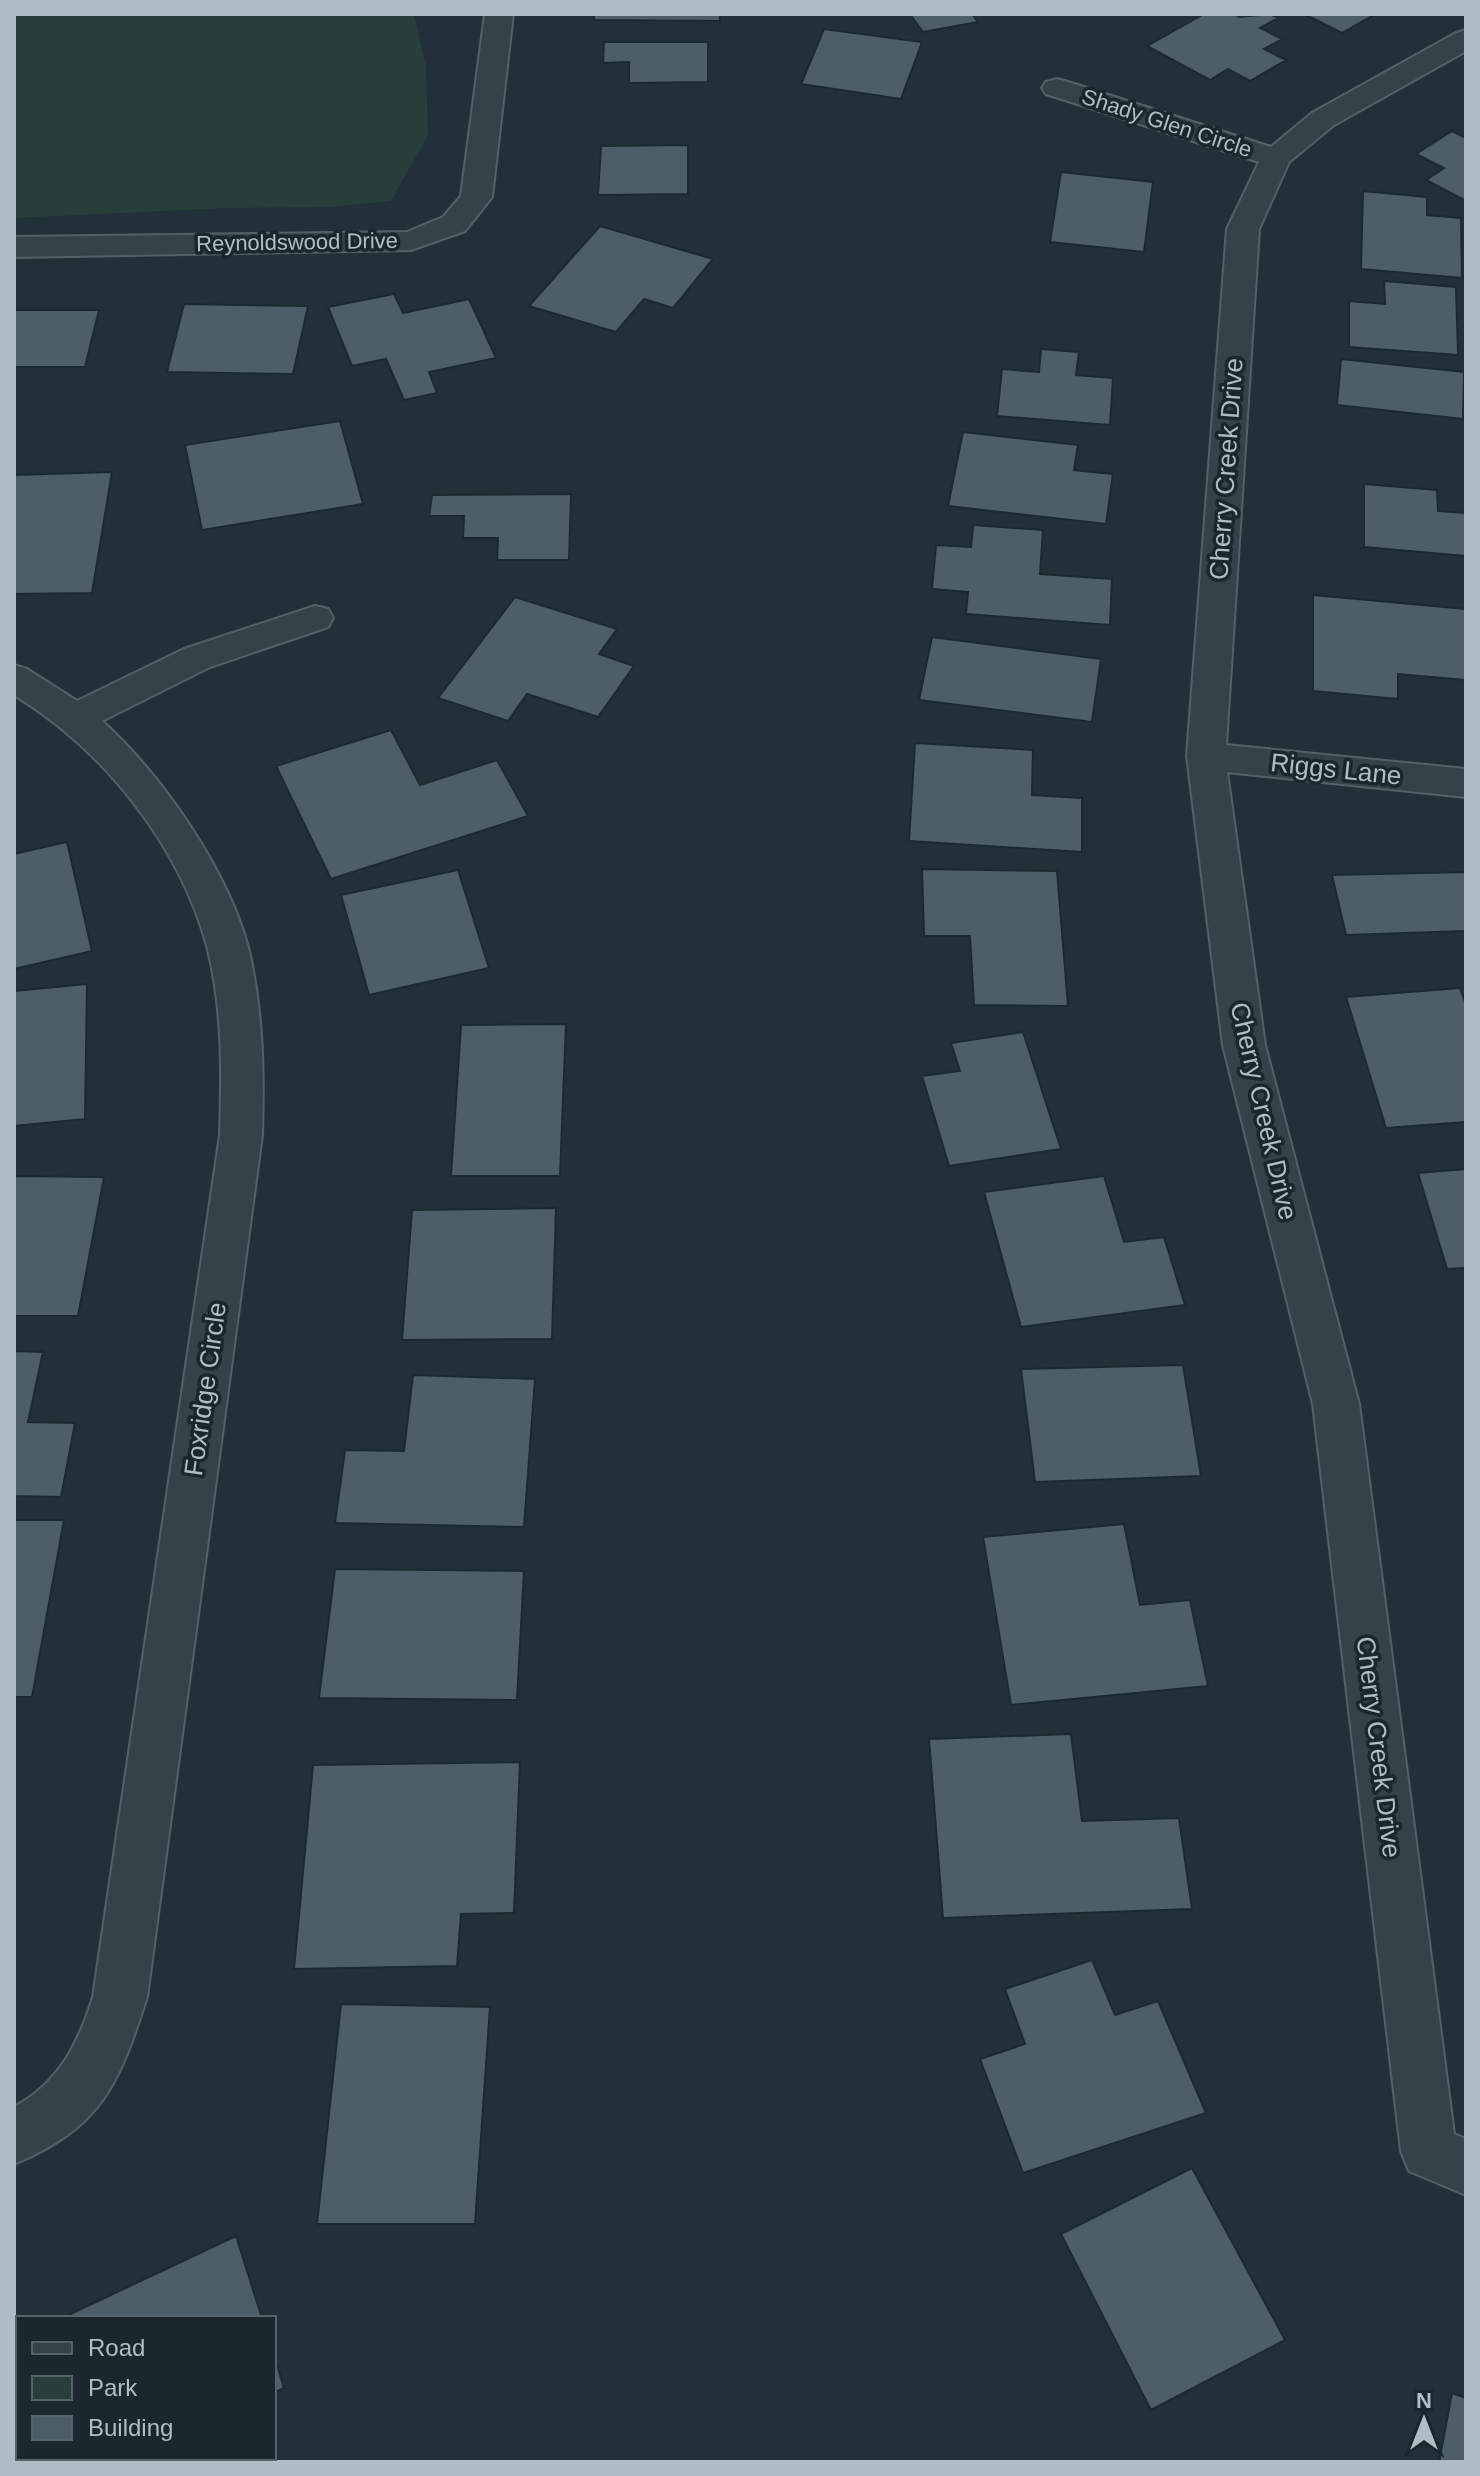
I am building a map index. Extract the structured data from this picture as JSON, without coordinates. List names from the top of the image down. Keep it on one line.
{"streets":{"street":["Shady Glen Circle","Reynoldswood Drive","Cherry Creek Drive","Riggs Lane","Foxridge Circle"]},"crossings":[["Shady Glen Circle","Cherry Creek Drive"],["Cherry Creek Drive","Riggs Lane"]],"legend":["Road","Park","Building"],"north":"top"}
